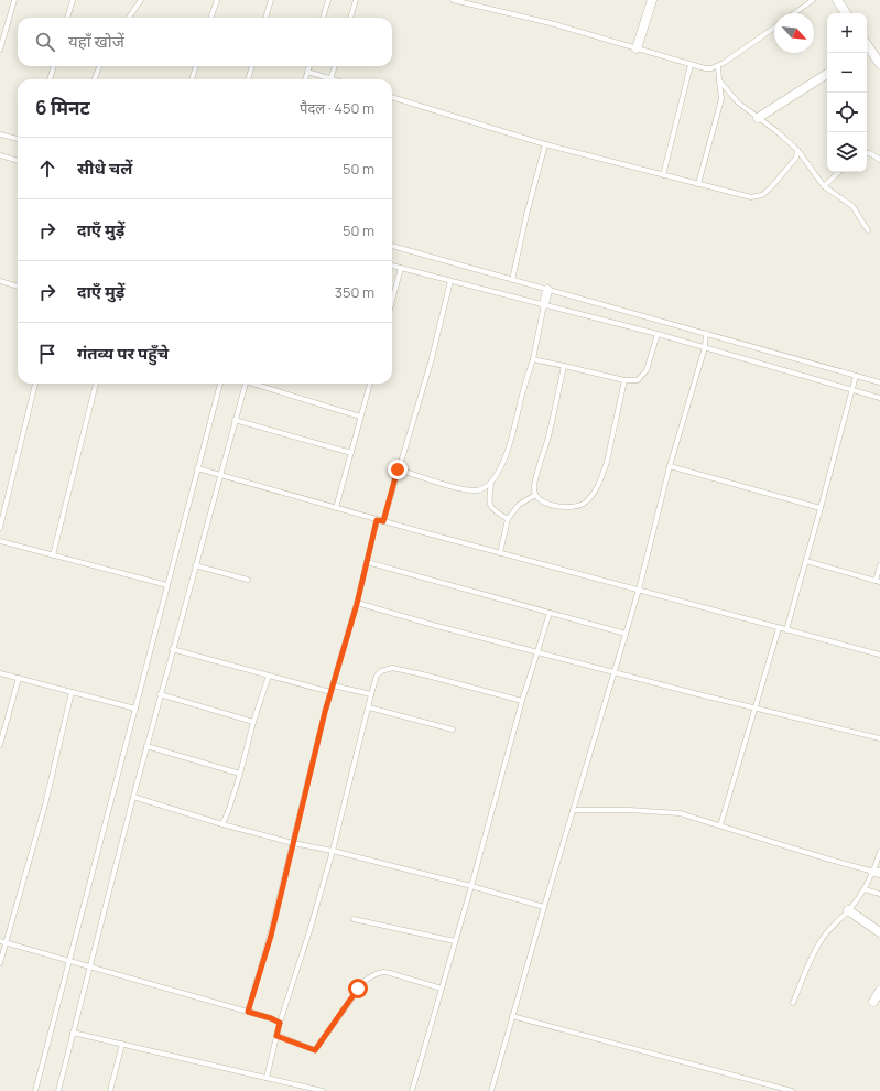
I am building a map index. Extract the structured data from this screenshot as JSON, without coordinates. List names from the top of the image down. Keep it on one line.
{"north":"bottom right","page":{"map_buttons":["+","−"],"search":"यहाँ खोजें","heading":["6 मिनट","पैदल · 450 m"],"list":[["सीधे चलें","50 m"],["दाएँ मुड़ें","50 m"],["दाएँ मुड़ें","350 m"],"गंतव्य पर पहुँचे"]}}
